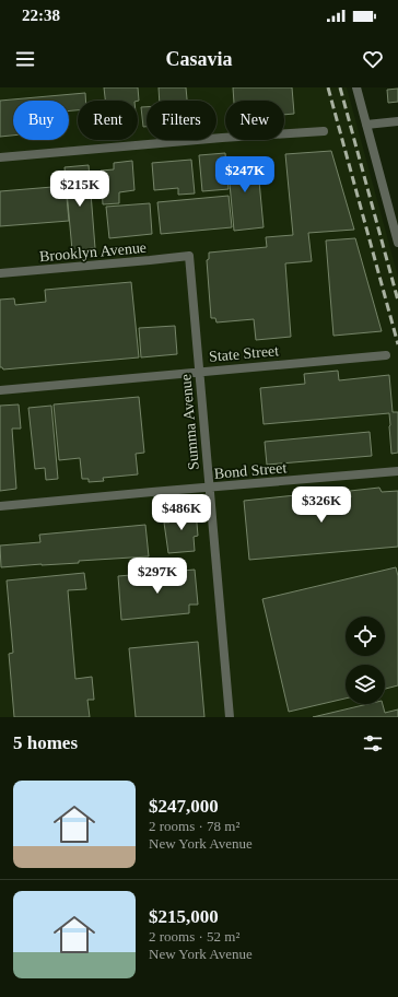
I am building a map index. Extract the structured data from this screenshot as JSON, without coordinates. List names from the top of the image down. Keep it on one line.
{"streets":{"street":["Brooklyn Avenue","State Street","Summa Avenue","Bond Street"]},"crossings":[["Brooklyn Avenue","Summa Avenue"],["State Street","Summa Avenue"],["Summa Avenue","Bond Street"]],"page":{"status":"22:38","header":"Casavia","chip":["Buy","Rent","Filters","New"],"price":["$247K","$215K","$326K","$486K","$297K"],"heading":"5 homes","list":[{"name":"$247,000","note":"2 rooms · 78 m² · New York Avenue"},{"name":"$215,000","note":"2 rooms · 52 m² · New York Avenue"}]}}
